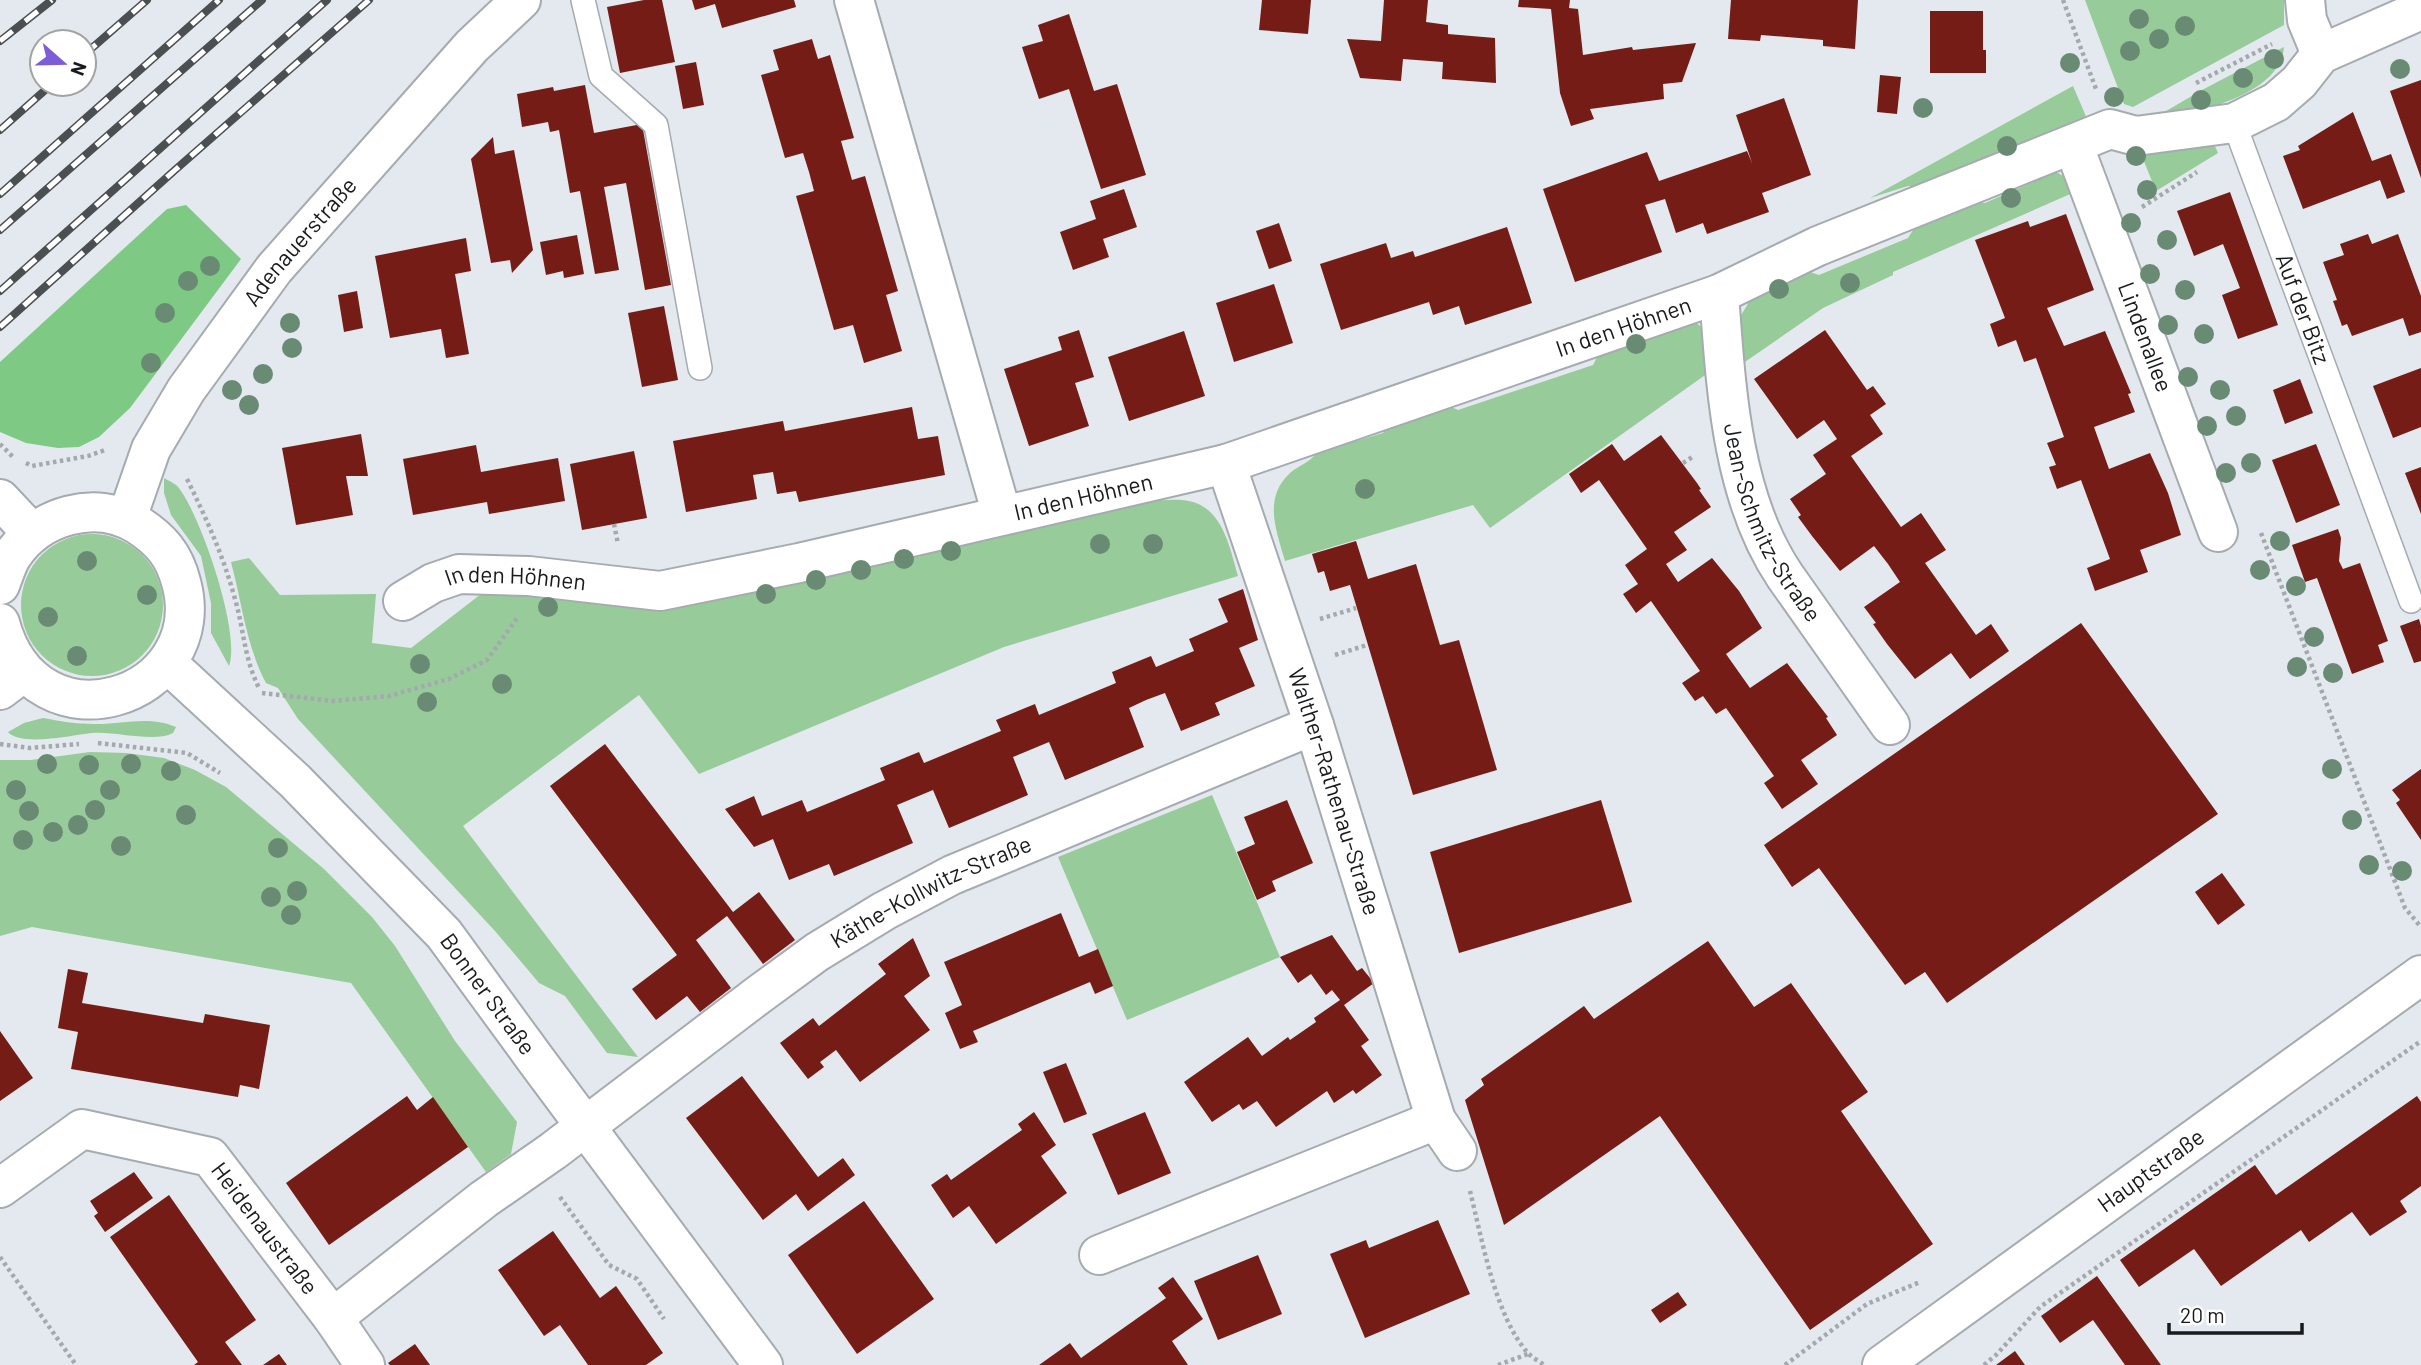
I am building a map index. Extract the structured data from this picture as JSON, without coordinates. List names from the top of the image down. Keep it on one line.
{"streets":{"street":["Adenauerstraße","In den Höhnen","Lindenallee","Jean-Schmitz-Straße","Walther-Rathenau-Straße","Käthe-Kollwitz-Straße","Bonner Straße","Hauptstraße","Heidenaustraße"],"lane":["Auf der Bitz"]},"crossings":[["Auf der Bitz","In den Höhnen"],["In den Höhnen","Lindenallee"],["In den Höhnen","Jean-Schmitz-Straße"],["In den Höhnen","Walther-Rathenau-Straße"],["Walther-Rathenau-Straße","Käthe-Kollwitz-Straße"],["Käthe-Kollwitz-Straße","Bonner Straße"],["Käthe-Kollwitz-Straße","Heidenaustraße"],["Bonner Straße","Heidenaustraße"]],"scale_bar":"20 m","north":"right"}
